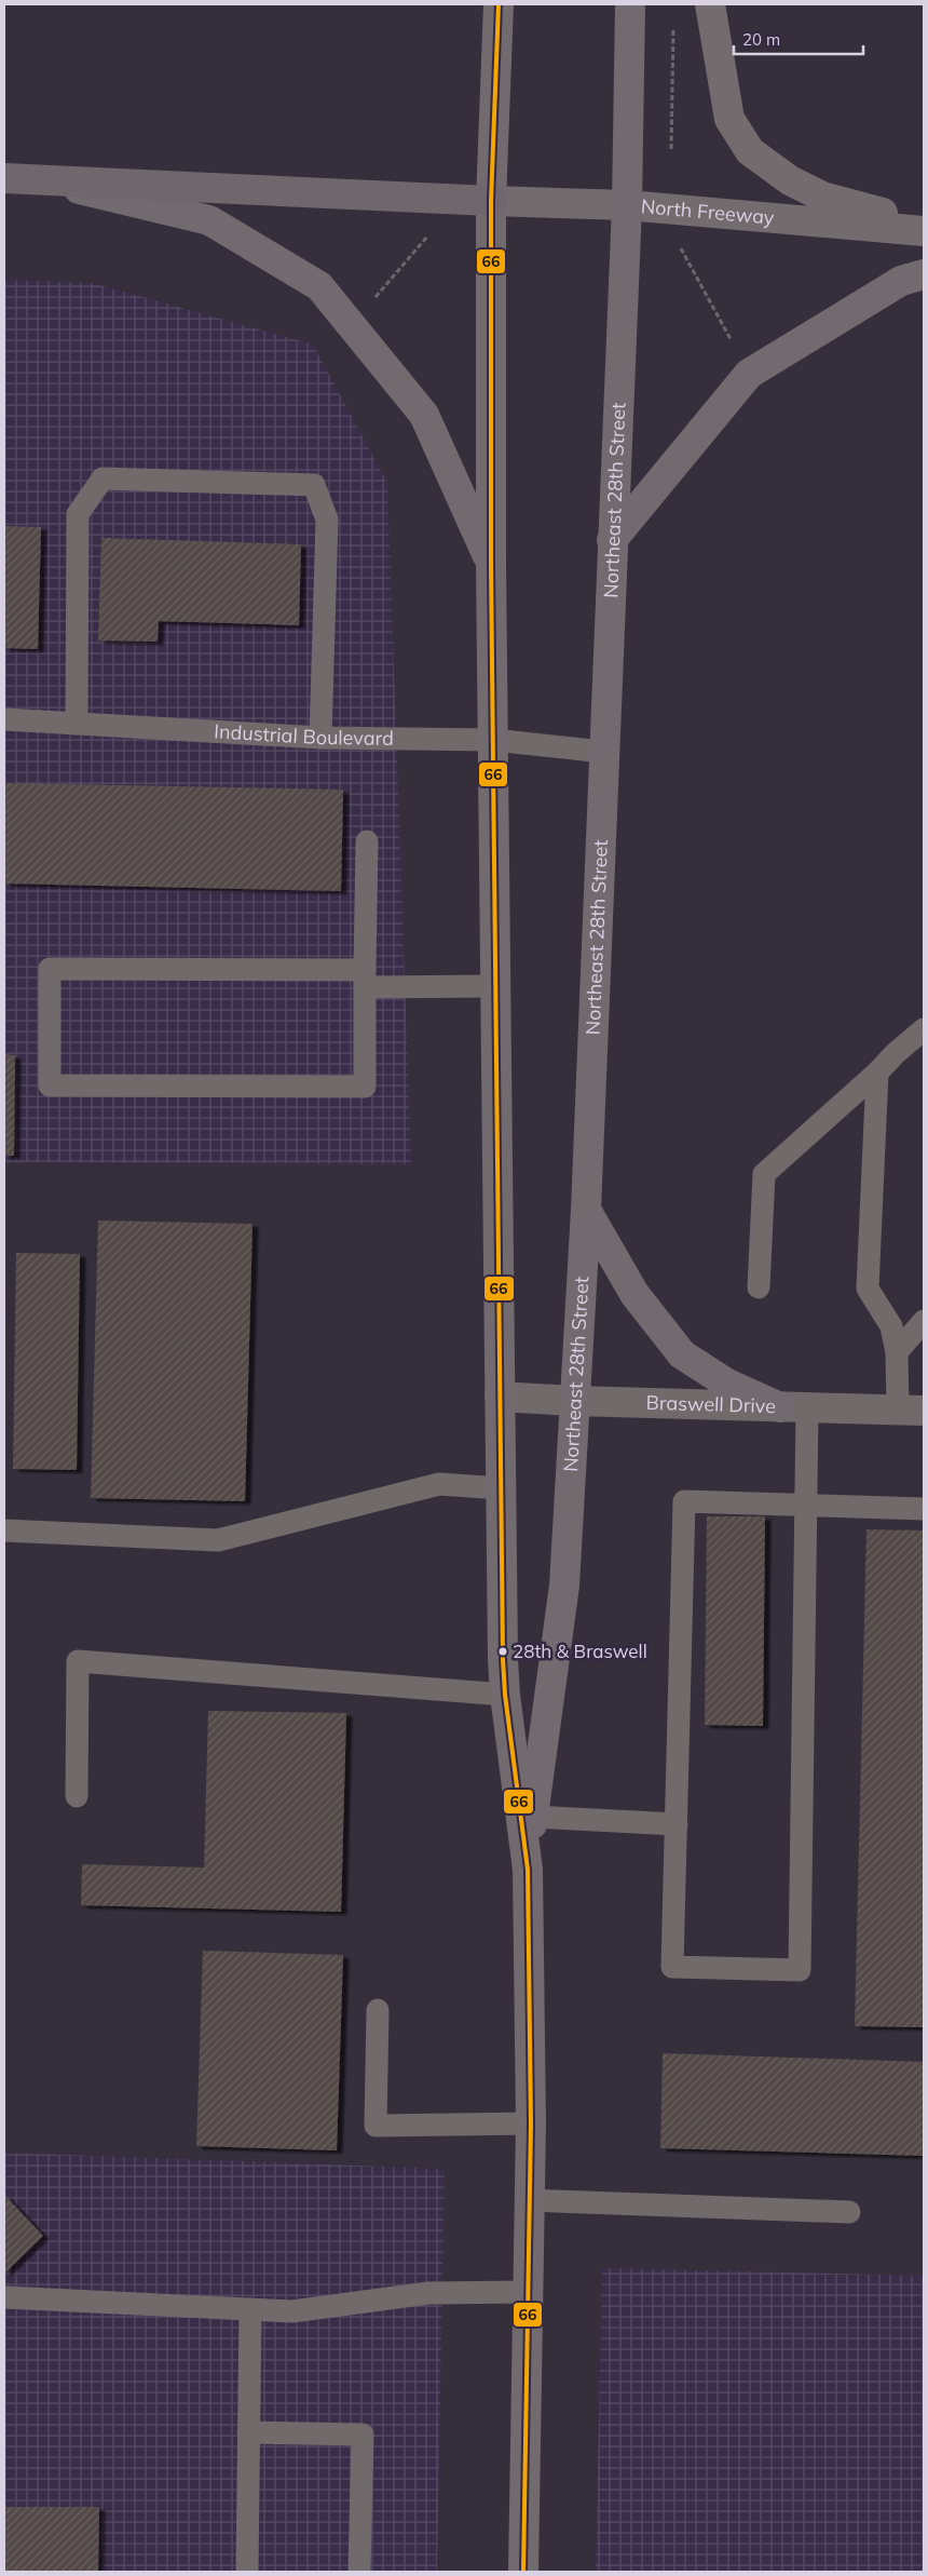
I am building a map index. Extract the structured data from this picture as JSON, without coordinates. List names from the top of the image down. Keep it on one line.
{"streets":{"main road":["North Freeway","Northeast 28th Street"],"street":["Braswell Drive"],"lane":["Industrial Boulevard"]},"crossings":[["North Freeway","Northeast 28th Street"],["Northeast 28th Street","Industrial Boulevard"],["Northeast 28th Street","Braswell Drive"]],"places":["28th & Braswell"],"lines":["transit line 66"],"scale_bar":"20 m"}
